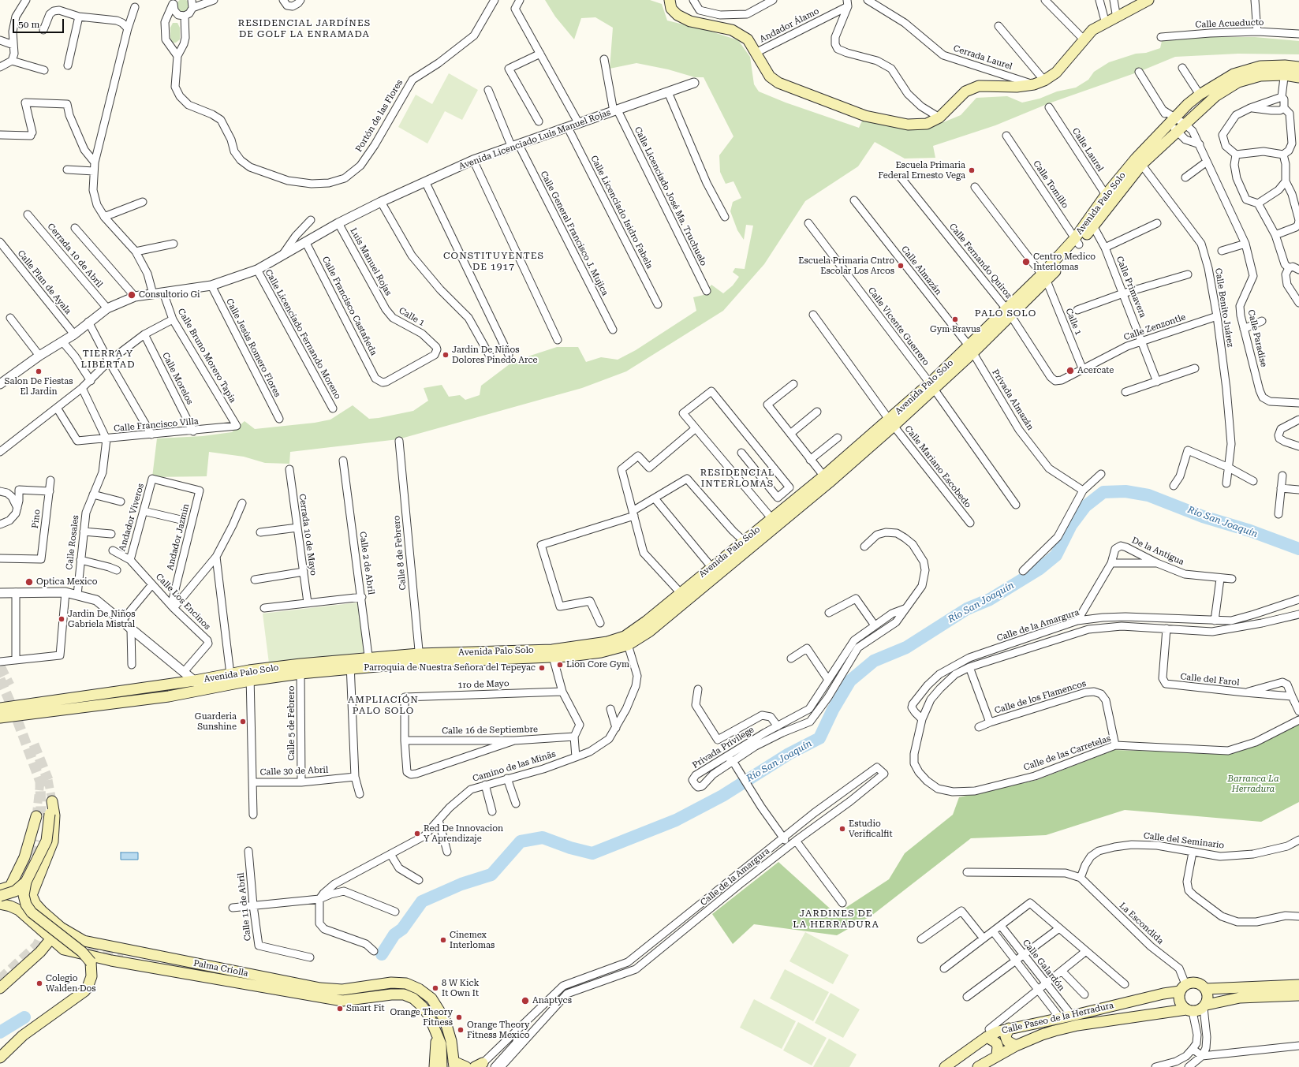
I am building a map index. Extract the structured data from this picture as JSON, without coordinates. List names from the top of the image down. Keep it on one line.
{"streets":{"main road":["Avenida Palo Solo","Palma Criolla","Calle Paseo de la Herradura"],"street":["Calle Acueducto","Andador Álamo","Cerrada Laurel","Portón de las Flores","Avenida Licenciado Luis Manuel Rojas","Calle Laurel","Calle Tomillo","Calle Licenciado José Ma. Truchuelo","Calle Licenciado Isidro Fabela","Calle General Francisco J. Mujica","Cerrada 10 de Abril","Calle Fernando Quiroz","Luis Manuel Rojas","Calle Almazán","Calle Plan de Ayala","Calle Primavera","Calle Francisco Castañeda","Calle Benito Juárez","Calle 1","Calle Vicente Guerrero","Calle Zenzontle","Calle Licenciado Fernando Moreno","Calle Paradise","Calle Jesùs Romero Flores","Calle Bruno Morero Tapia","Calle Morelos","Privada Almazán","Calle Francisco Villa","Calle Mariano Escobedo","Andador Viveros","Pino","Cerrada 10 de Mayo","Andador Jazmin","Calle Rosales","De la Antigua","Calle 8 de Febrero","Calle 2 de Abril","Calle Los Encinos","Calle de la Amargura","Calle del Farol","1ro de Mayo","Calle de los Flamencos","Calle 5 de Febrero","Calle 16 de Septiembre","Privada Privilege","Calle de las Carretelas","Camino de las Minãs","Calle 30 de Abril","Calle del Seminario","Calle 11 de Abril","La Escondida","Calle Galardón"]},"crossings":[["Avenida Licenciado Luis Manuel Rojas","Calle Licenciado José Ma. Truchuelo"],["Avenida Licenciado Luis Manuel Rojas","Calle Licenciado Isidro Fabela"],["Avenida Licenciado Luis Manuel Rojas","Calle General Francisco J. Mujica"],["Avenida Licenciado Luis Manuel Rojas","Cerrada 10 de Abril"],["Avenida Licenciado Luis Manuel Rojas","Luis Manuel Rojas"],["Avenida Licenciado Luis Manuel Rojas","Calle Plan de Ayala"],["Avenida Licenciado Luis Manuel Rojas","Calle Francisco Castañeda"],["Avenida Licenciado Luis Manuel Rojas","Calle Licenciado Fernando Moreno"],["Avenida Licenciado Luis Manuel Rojas","Calle Jesùs Romero Flores"],["Avenida Licenciado Luis Manuel Rojas","Calle Bruno Morero Tapia"],["Calle Laurel","Avenida Palo Solo"],["Calle Tomillo","Avenida Palo Solo"],["Avenida Palo Solo","Calle Fernando Quiroz"],["Avenida Palo Solo","Calle Almazán"],["Avenida Palo Solo","Calle Primavera"],["Avenida Palo Solo","Calle Benito Juárez"],["Avenida Palo Solo","Calle 1"],["Avenida Palo Solo","Calle Vicente Guerrero"],["Avenida Palo Solo","Calle Paradise"],["Avenida Palo Solo","Privada Almazán"],["Avenida Palo Solo","Calle Mariano Escobedo"],["Avenida Palo Solo","Calle 8 de Febrero"],["Avenida Palo Solo","Calle 2 de Abril"],["Avenida Palo Solo","Calle 5 de Febrero"],["Avenida Palo Solo","Camino de las Minãs"],["Calle Fernando Quiroz","Calle Zenzontle"],["Luis Manuel Rojas","Calle 1"],["Calle Almazán","Privada Almazán"],["Calle Primavera","Calle Zenzontle"],["Calle Francisco Castañeda","Calle 1"],["Calle Benito Juárez","Calle Zenzontle"],["Calle 1","Calle Zenzontle"],["Calle Bruno Morero Tapia","Calle Francisco Villa"],["Calle Morelos","Calle Francisco Villa"],["Calle Francisco Villa","Calle Rosales"],["Andador Viveros","Andador Jazmin"],["Andador Viveros","Calle Los Encinos"],["Andador Jazmin","Calle Los Encinos"],["Calle de la Amargura","Calle de las Carretelas"],["1ro de Mayo","Calle 16 de Septiembre"],["Calle de los Flamencos","Calle de las Carretelas"],["Calle 5 de Febrero","Calle 30 de Abril"],["Calle del Seminario","La Escondida"],["La Escondida","Calle Paseo de la Herradura"],["Calle Galardón","Calle Paseo de la Herradura"]],"districts":["RESIDENCIAL JARDÍNES DE GOLF LA ENRAMADA","CONSTITUYENTES DE 1917","PALO SOLO","TIERRA Y LIBERTAD","RESIDENCIAL INTERLOMAS","AMPLIACIÓN PALO SOLO","JARDINES DE LA HERRADURA"],"water":["Río San Joaquín"],"parks":["Barranca La Herradura"],"places":["Escuela Primaria Federal Ernesto Vega","Centro Medico Interlomas","Escuela Primaria Cntro Escolar Los Arcos","Consultorio Gi","Gym Bravus","Jardin De Niños Dolores Pinedo Arce","Acercate","Salon De Fiestas El Jardin","Optica Mexico","Jardin De Niños Gabriela Mistral","Lion Core Gym","Parroquia de Nuestra Señora del Tepeyac","Guarderia Sunshine","Estudio Verificalfit","Red De Innovacion Y Aprendizaje","Cinemex Interlomas","Colegio Walden Dos","8 W Kick It Own It","Anaptycs","Smart Fit","Orange Theory Fitness","Orange Theory Fitness Mexico"],"scale_bar":"50 m"}
